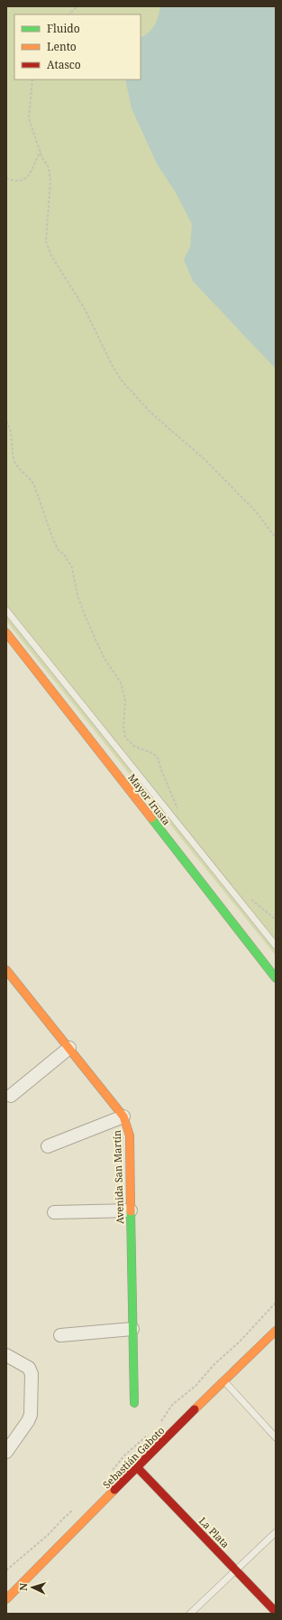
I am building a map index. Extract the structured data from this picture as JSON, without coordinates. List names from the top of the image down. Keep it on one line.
{"streets":{"street":["Mayor Irusta","Avenida San Martín","Sebastián Gaboto","La Plata"]},"crossings":[["Sebastián Gaboto","La Plata"]],"legend":["Fluido","Lento","Atasco"],"north":"left"}
